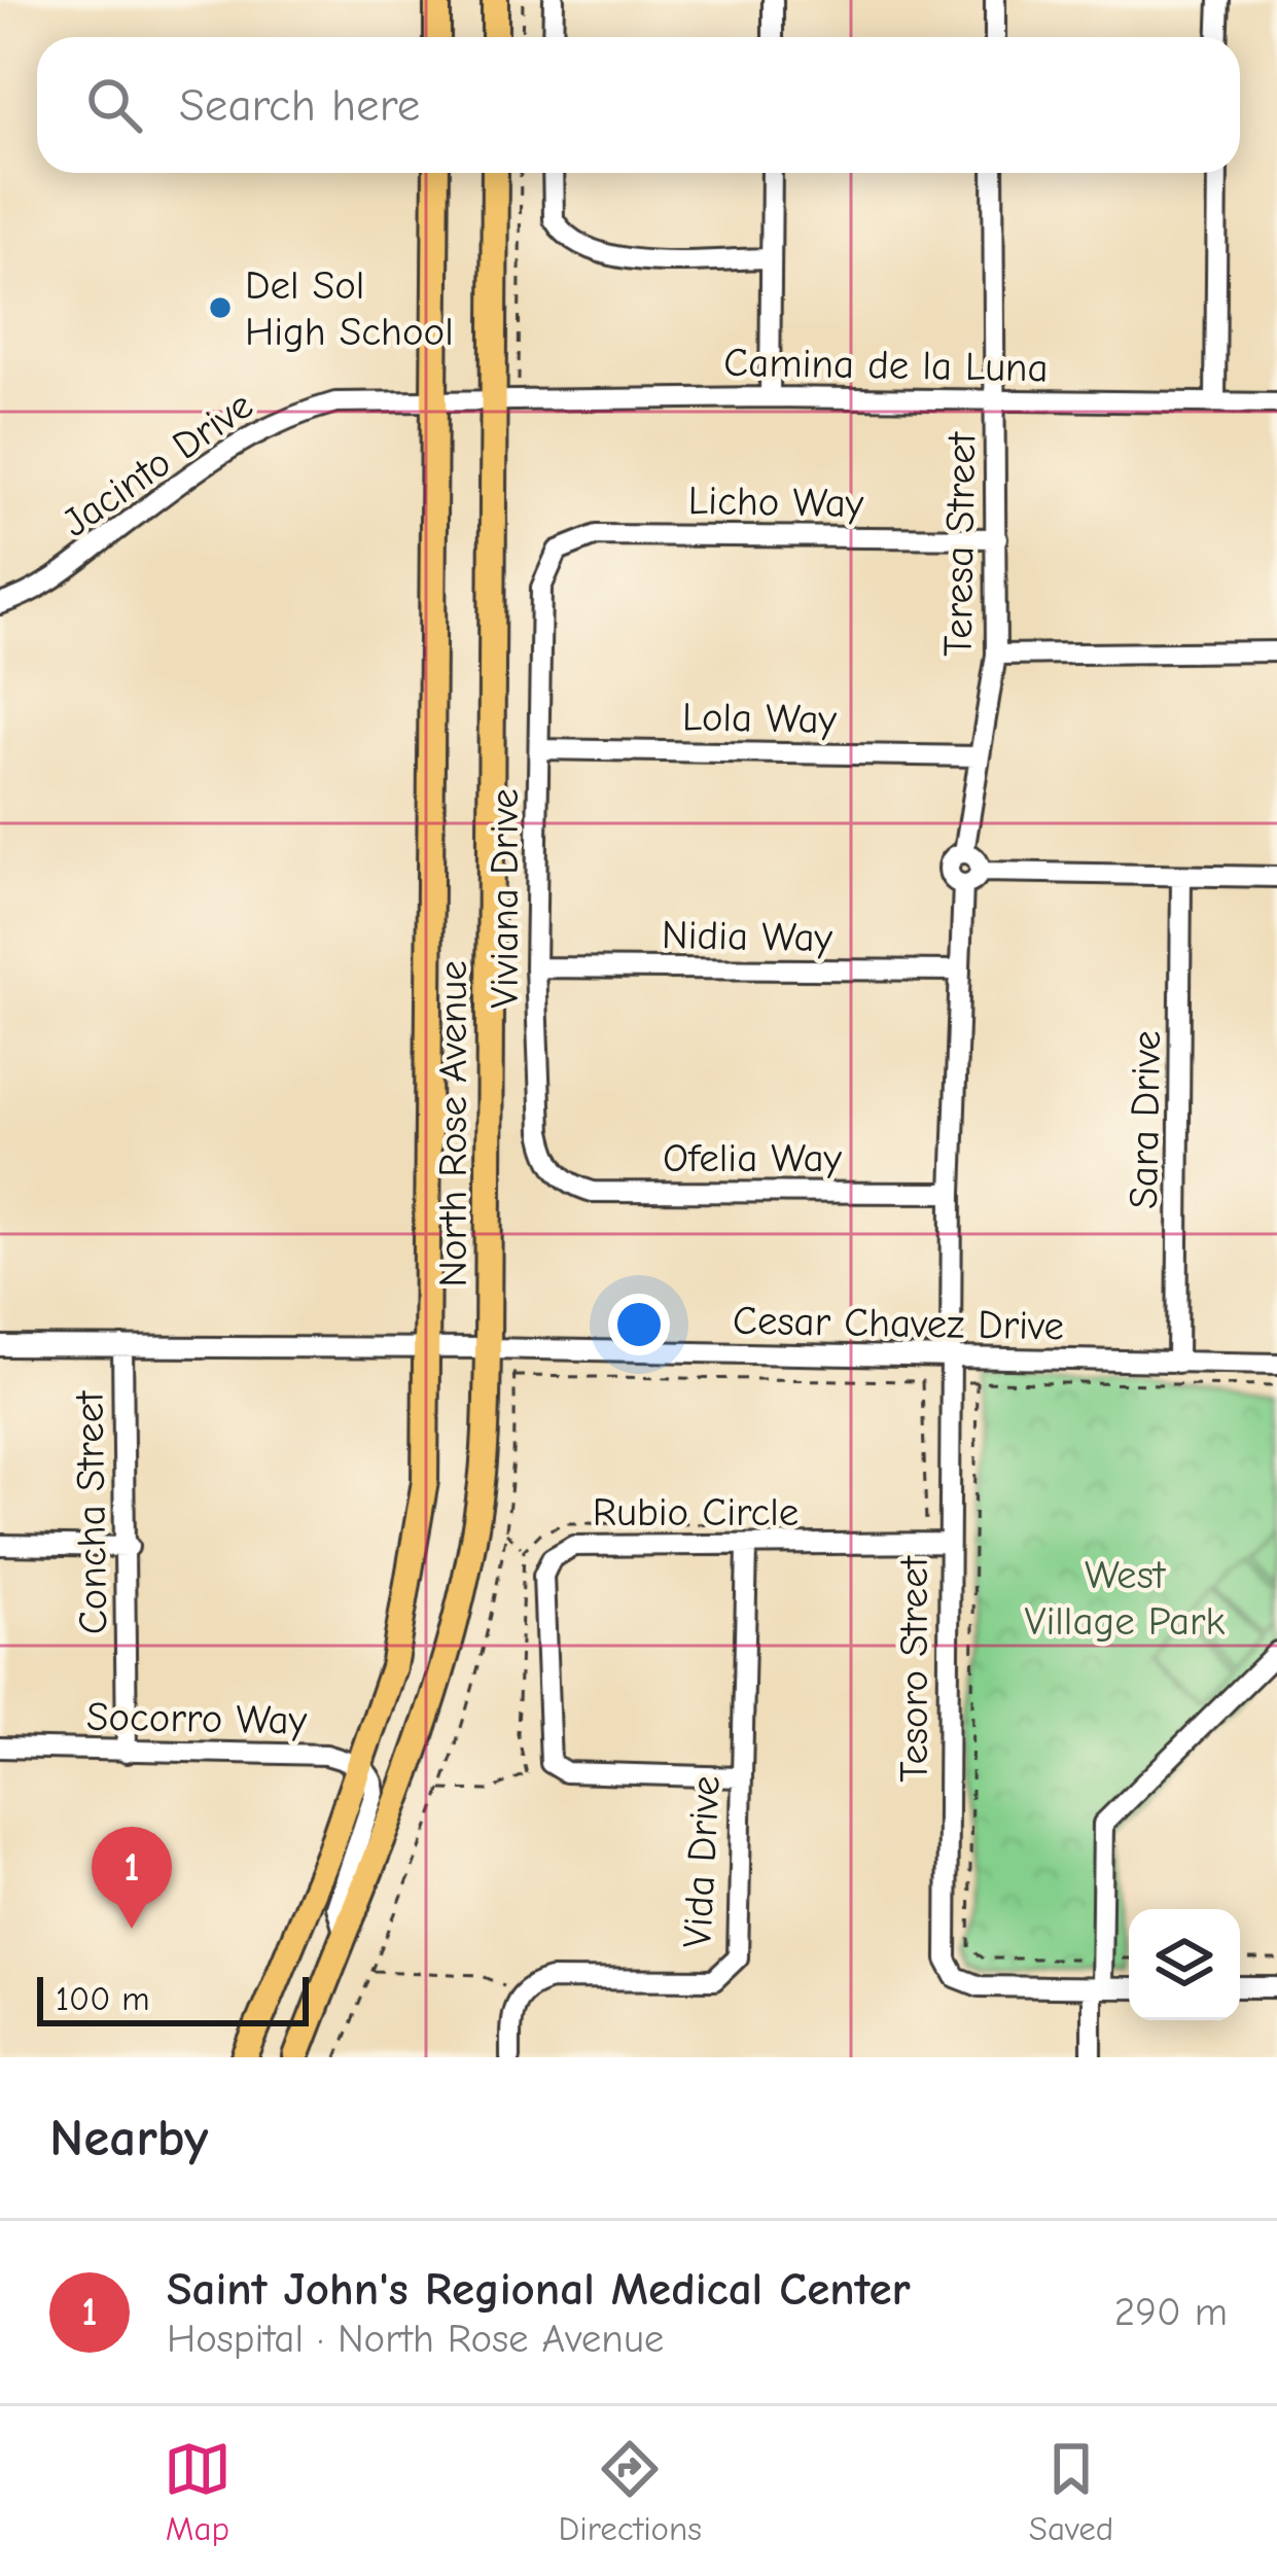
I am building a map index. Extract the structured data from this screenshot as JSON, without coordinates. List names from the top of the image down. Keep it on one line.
{"streets":{"main road":["North Rose Avenue"],"street":["Camina de la Luna","Jacinto Drive","Licho Way","Teresa Street","Lola Way","Viviana Drive","Nidia Way","Sara Drive","Ofelia Way","Cesar Chavez Drive","Rubio Circle","Concha Street","Tesoro Street","Socorro Way","Vida Drive"]},"crossings":[["Camina de la Luna","Jacinto Drive"],["Camina de la Luna","Teresa Street"],["Camina de la Luna","North Rose Avenue"],["Jacinto Drive","North Rose Avenue"],["Licho Way","Teresa Street"],["Licho Way","Viviana Drive"],["Teresa Street","Lola Way"],["Lola Way","Viviana Drive"],["Viviana Drive","Nidia Way"],["Viviana Drive","Ofelia Way"],["Sara Drive","Cesar Chavez Drive"],["North Rose Avenue","Cesar Chavez Drive"],["North Rose Avenue","Socorro Way"],["Cesar Chavez Drive","Concha Street"],["Cesar Chavez Drive","Tesoro Street"],["Rubio Circle","Tesoro Street"],["Rubio Circle","Vida Drive"],["Concha Street","Socorro Way"]],"parks":["West Village Park"],"places":["Del Sol High School"],"scale_bar":"100 m","page":{"search":"Search here","pins":"1","scale":"100 m","heading":"Nearby","list":[{"mark":"1","name":"Saint John's Regional Medical Center","note":"Hospital · North Rose Avenue","value":"290 m"}],"nav":["Map","Directions","Saved"]}}
